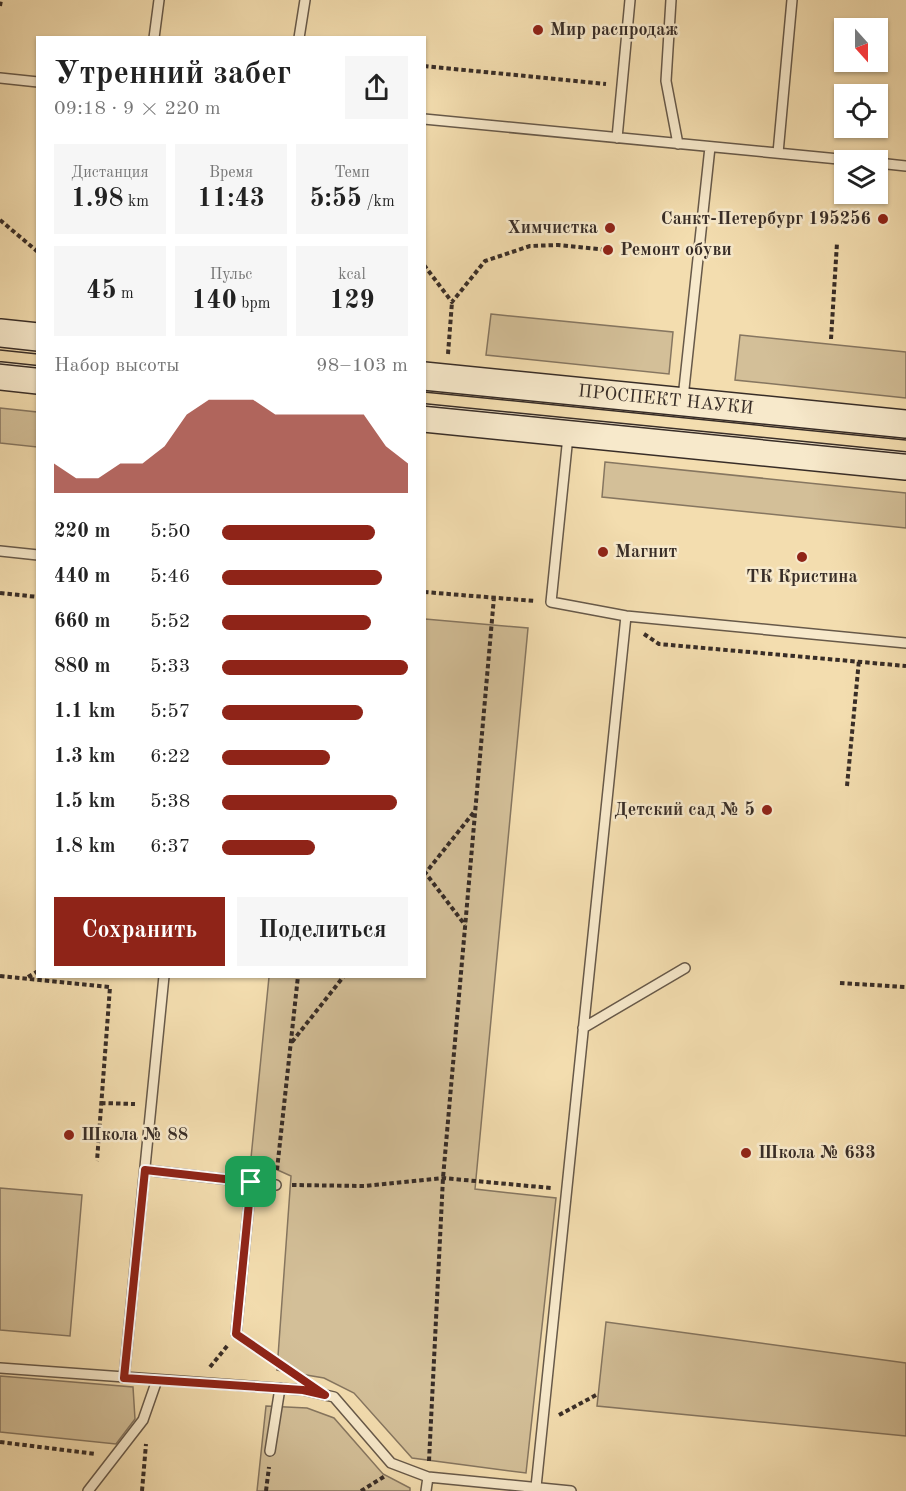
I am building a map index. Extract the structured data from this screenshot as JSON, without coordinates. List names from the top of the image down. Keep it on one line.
{"streets":{"main road":["ПРОСПЕКТ НАУКИ"]},"places":["Мир распродаж","Санкт-Петербург 195256","Химчистка","Ремонт обуви","Магнит","ТК Кристина","Детский сад № 5","Школа № 88","Школа № 633"],"north":"bottom","page":{"heading":["Утренний забег","09:18 · 9 × 220 m"],"stats":[["Дистанция","1.98 km"],["Время","11:43"],["Темп","5:55 /km"],["45 m"],["Пульс","140 bpm"],["kcal","129"]],"chart":["Набор высоты","98–103 m"],"list":[{"name":"220 m","note":"5:50"},{"name":"440 m","note":"5:46"},{"name":"660 m","note":"5:52"},{"name":"880 m","note":"5:33"},{"name":"1.1 km","note":"5:57"},{"name":"1.3 km","note":"6:22"},{"name":"1.5 km","note":"5:38"},{"name":"1.8 km","note":"6:37"}],"buttons":["Сохранить","Поделиться"]}}
